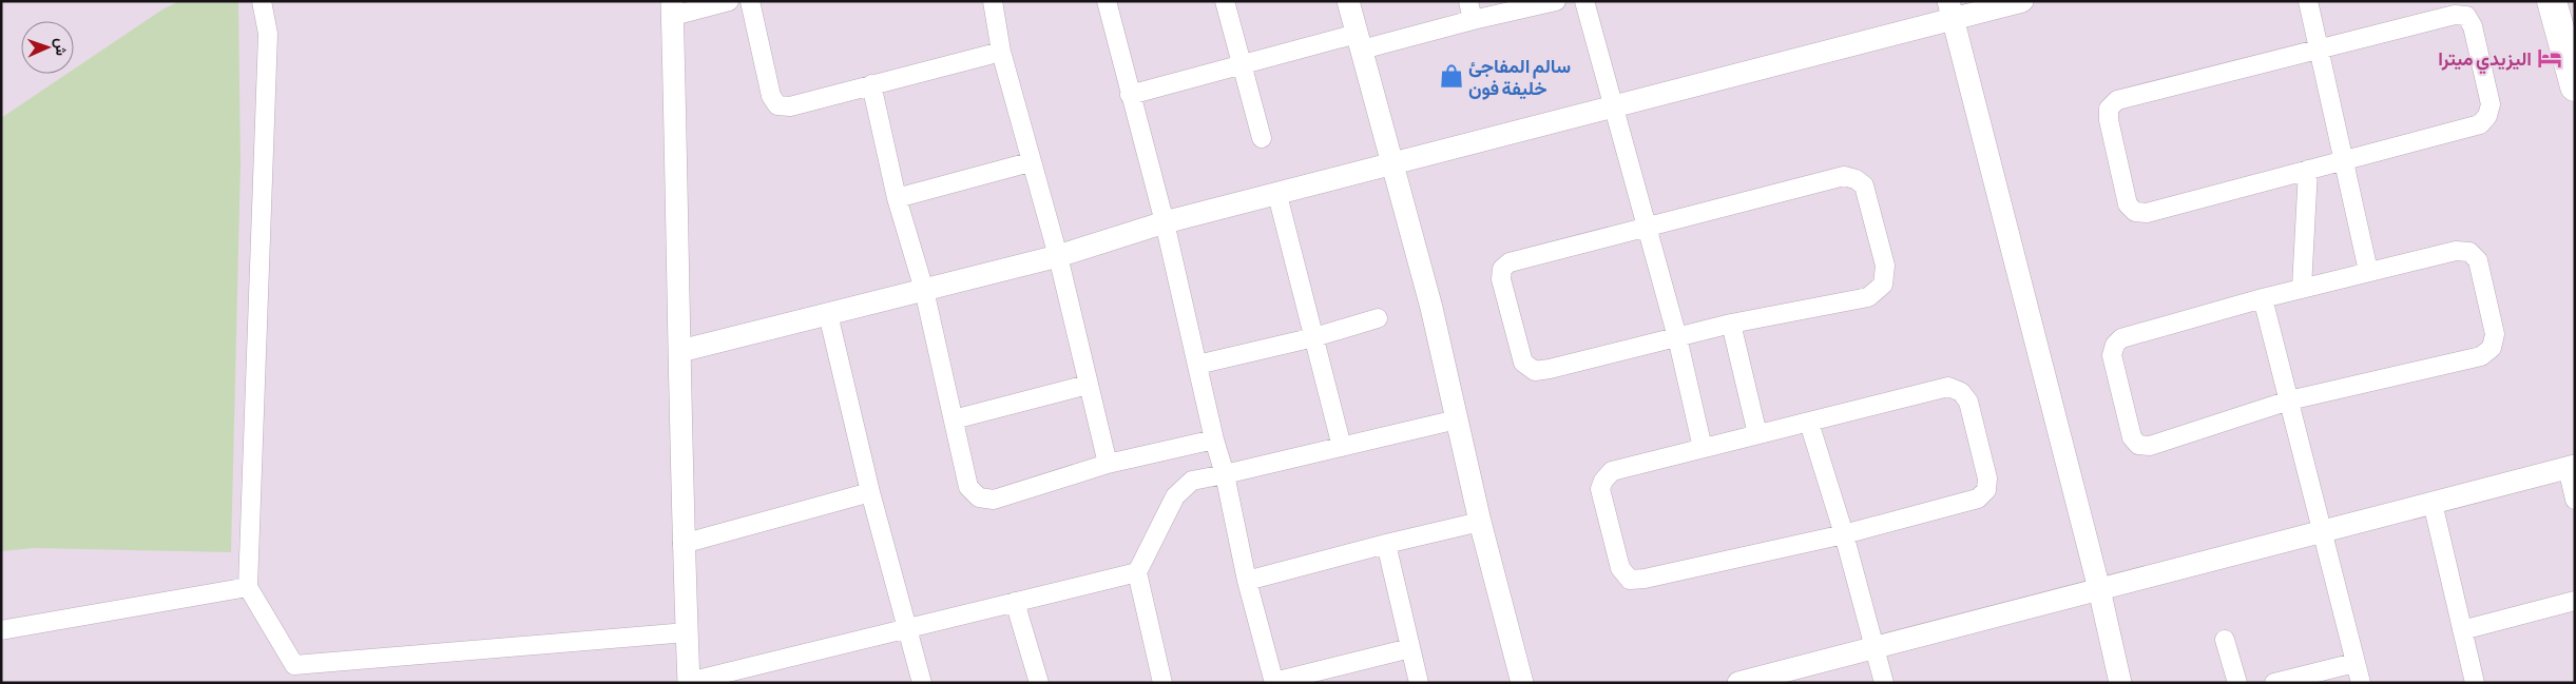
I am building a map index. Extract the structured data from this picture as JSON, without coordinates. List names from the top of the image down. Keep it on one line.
{"places":{"hotel":["اليزيدي ميترا"],"shop":["سالم المفاجئ خليفة فون"]},"north":"right"}
